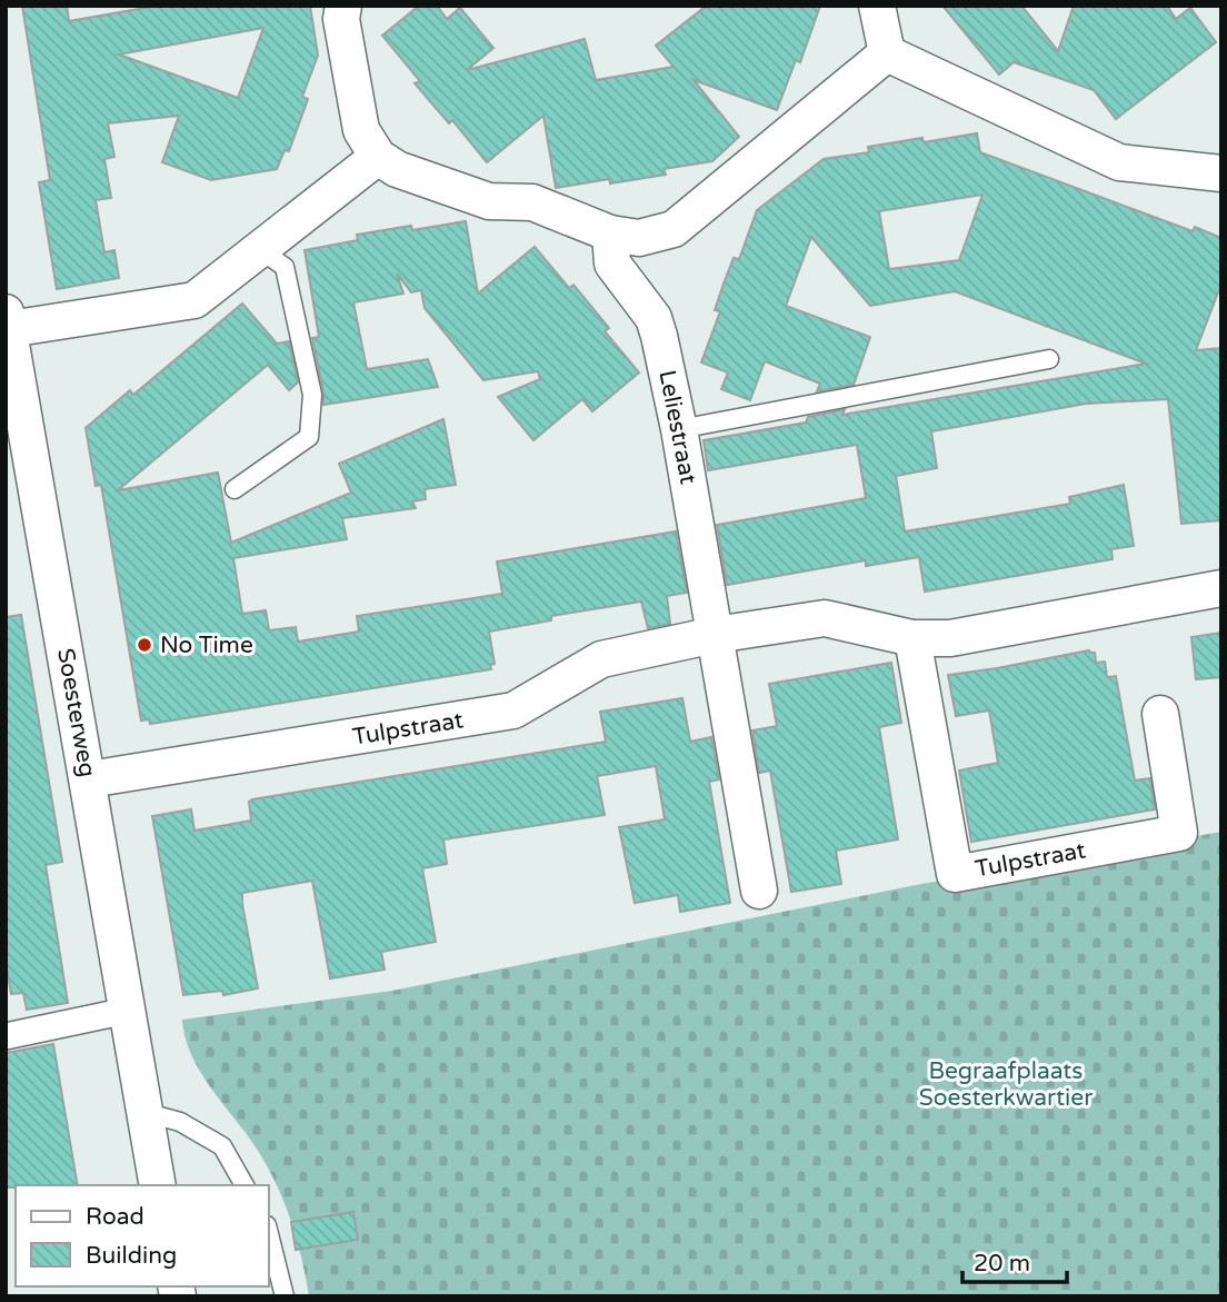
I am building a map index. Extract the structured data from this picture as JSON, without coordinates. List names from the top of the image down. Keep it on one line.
{"streets":{"street":["Leliestraat","Soesterweg","Tulpstraat"]},"crossings":[["Leliestraat","Tulpstraat"],["Soesterweg","Tulpstraat"]],"parks":["Begraafplaats Soesterkwartier"],"places":["No Time"],"legend":["Road","Building"],"scale_bar":"20 m"}
